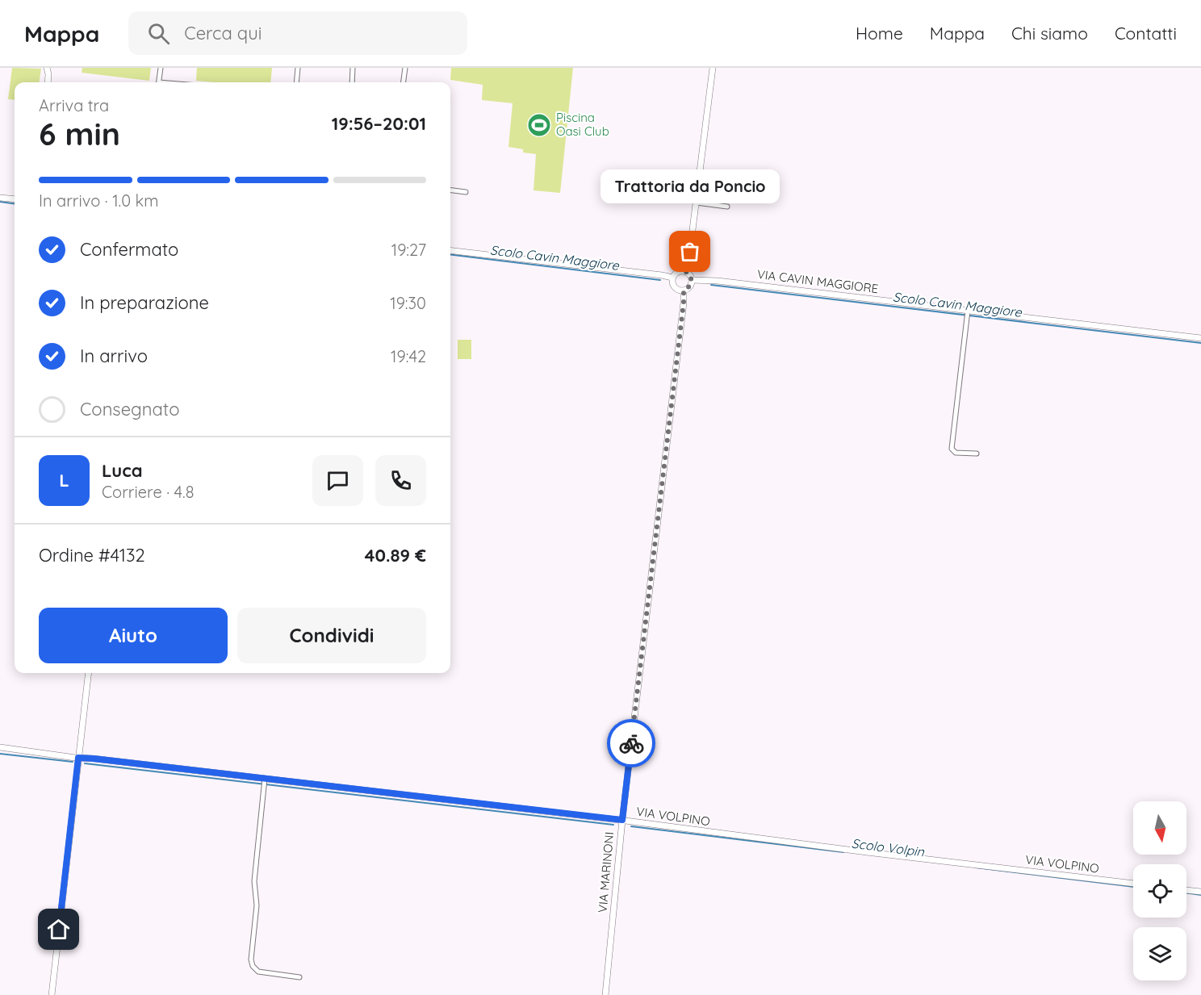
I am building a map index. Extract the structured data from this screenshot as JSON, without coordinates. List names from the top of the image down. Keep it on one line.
{"streets":{"street":["VIA CAVIN MAGGIORE","VIA VOLPINO","VIA MARINONI"]},"crossings":[["VIA CAVIN MAGGIORE","VIA MARINONI"],["VIA VOLPINO","VIA MARINONI"]],"water":["Scolo Cavin Maggiore","Scolo Volpin"],"places":{"sports":["Piscina Oasi Club"],"other":["Trattoria da Poncio"]},"north":"bottom","page":{"header":"Mappa","search":"Cerca qui","nav":["Home","Mappa","Chi siamo","Contatti"],"heading":["6 min","Arriva tra","19:56–20:01"],"panel":["Luca","Corriere · 4.8","Ordine #4132","40.89 €"],"bar":"In arrivo · 1.0 km","bubble":"Trattoria da Poncio","list":[["Confermato","19:27"],["In preparazione","19:30"],["In arrivo","19:42"],"Consegnato"],"round":"L","buttons":["Aiuto","Condividi"]}}
